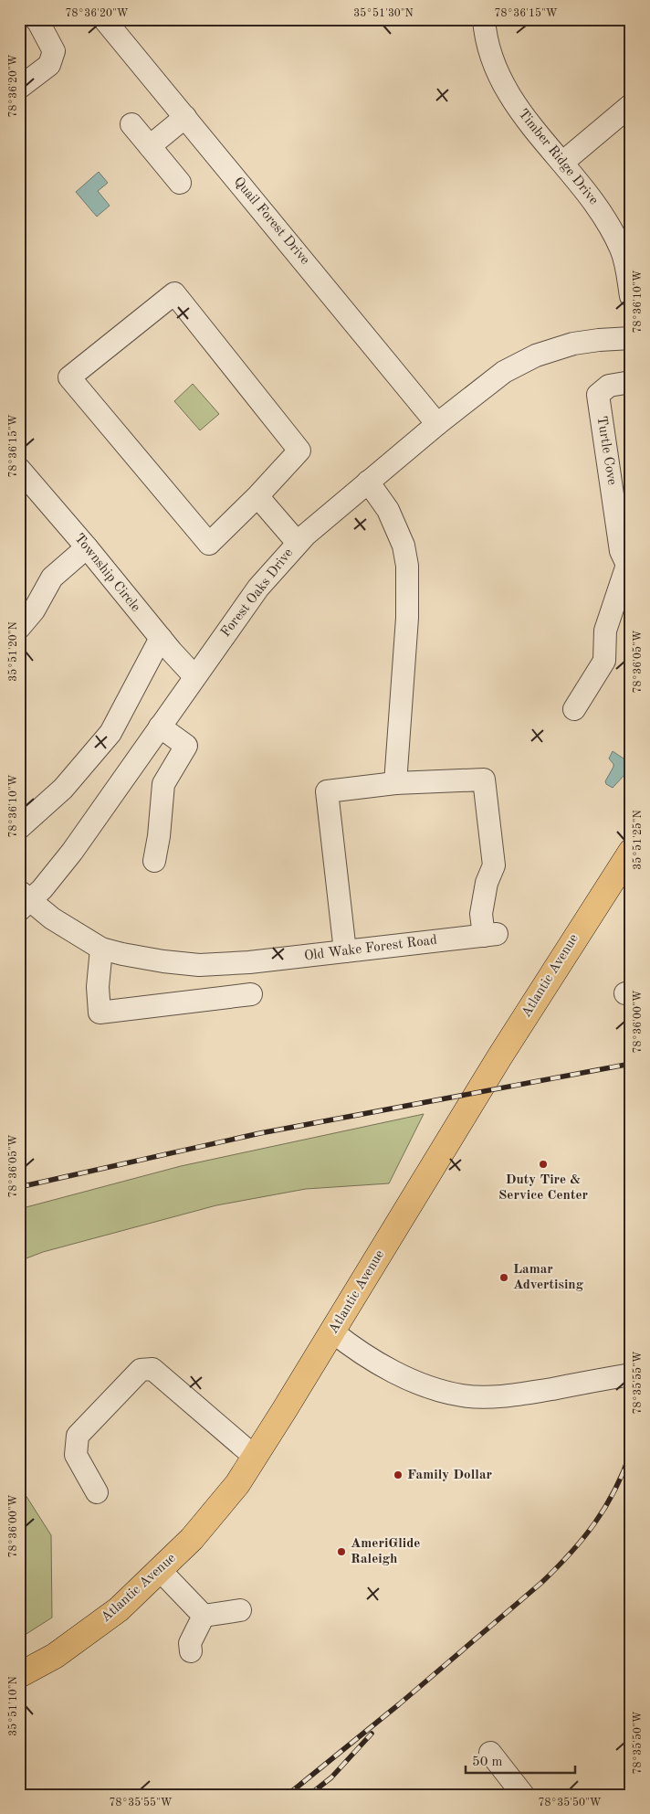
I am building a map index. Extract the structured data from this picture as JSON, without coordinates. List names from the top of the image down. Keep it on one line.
{"streets":{"main road":["Atlantic Avenue"],"street":["Timber Ridge Drive","Quail Forest Drive","Turtle Cove","Township Circle","Forest Oaks Drive","Old Wake Forest Road"]},"crossings":[["Quail Forest Drive","Forest Oaks Drive"],["Township Circle","Forest Oaks Drive"],["Forest Oaks Drive","Old Wake Forest Road"]],"places":["Duty Tire & Service Center","Lamar Advertising","Family Dollar","AmeriGlide Raleigh"],"scale_bar":"50 m","coordinates":["78°36'20\"W","35°51'30\"N","78°36'15\"W","78°36'10\"W","35°51'20\"N","78°36'05\"W","35°51'25\"N","78°36'00\"W","78°35'55\"W","35°51'10\"N","78°35'50\"W"]}
